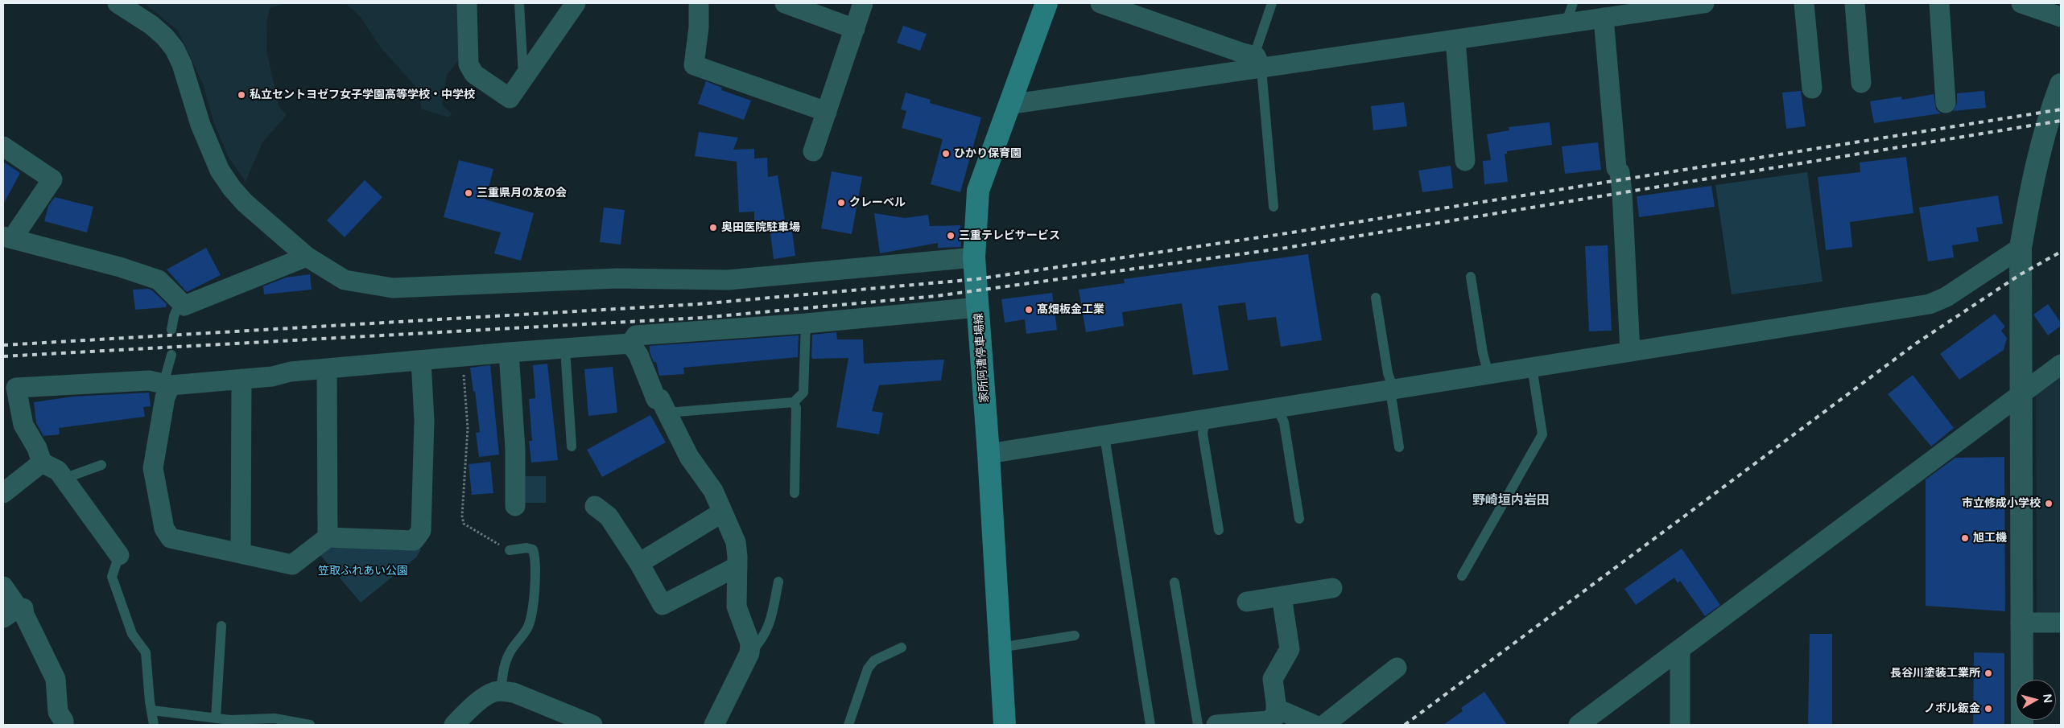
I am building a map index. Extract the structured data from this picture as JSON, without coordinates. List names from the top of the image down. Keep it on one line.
{"streets":{"main road":["家所阿漕停車場線"]},"districts":["野崎垣内岩田"],"parks":["笠取ふれあい公園"],"places":["私立セントヨゼフ女子学園高等学校・中学校","ひかり保育園","三重県月の友の会","クレーベル","奥田医院駐車場","三重テレビサービス","髙畑板金工業","市立修成小学校","旭工機","長谷川塗装工業所","ノボル鈑金"],"north":"right"}
